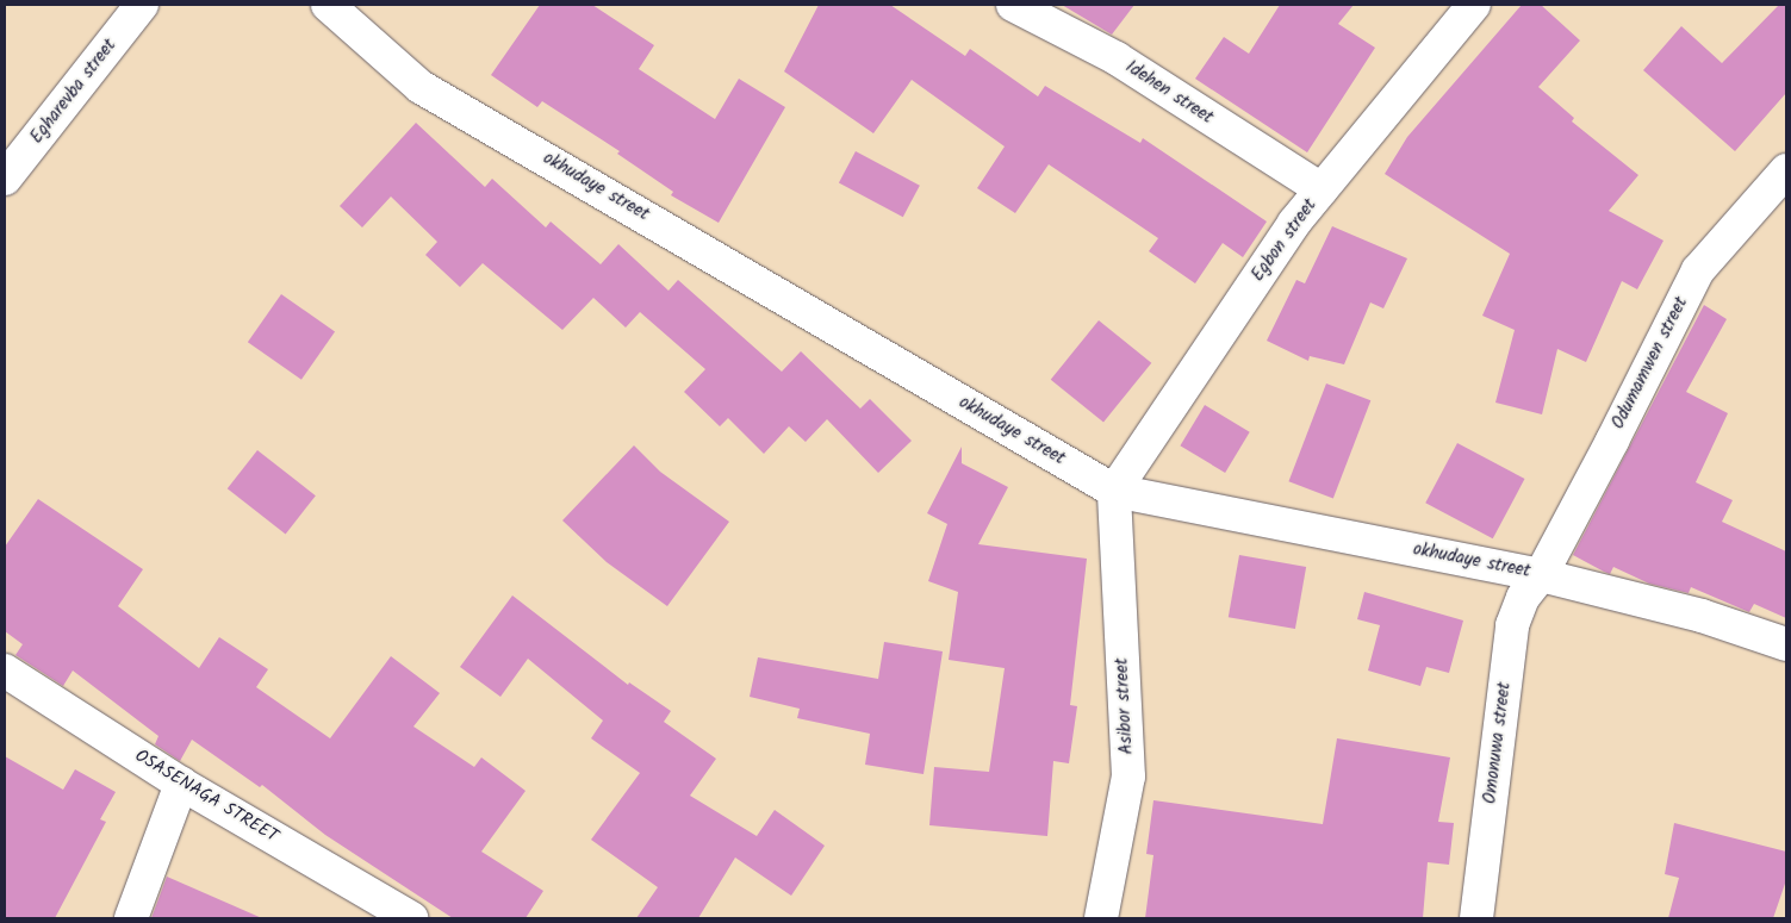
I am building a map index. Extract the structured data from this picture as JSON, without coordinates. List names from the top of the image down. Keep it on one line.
{"streets":{"street":["Egharevba street","Idehen street","okhudaye street","Egbon street","Odumamwen street","Asibor street","Omonuwa street","OSASENAGA STREET"]},"crossings":[["Idehen street","Egbon street"],["okhudaye street","Egbon street"],["okhudaye street","Odumamwen street"],["okhudaye street","Asibor street"],["okhudaye street","Omonuwa street"],["Egbon street","Asibor street"],["Odumamwen street","Omonuwa street"]]}
